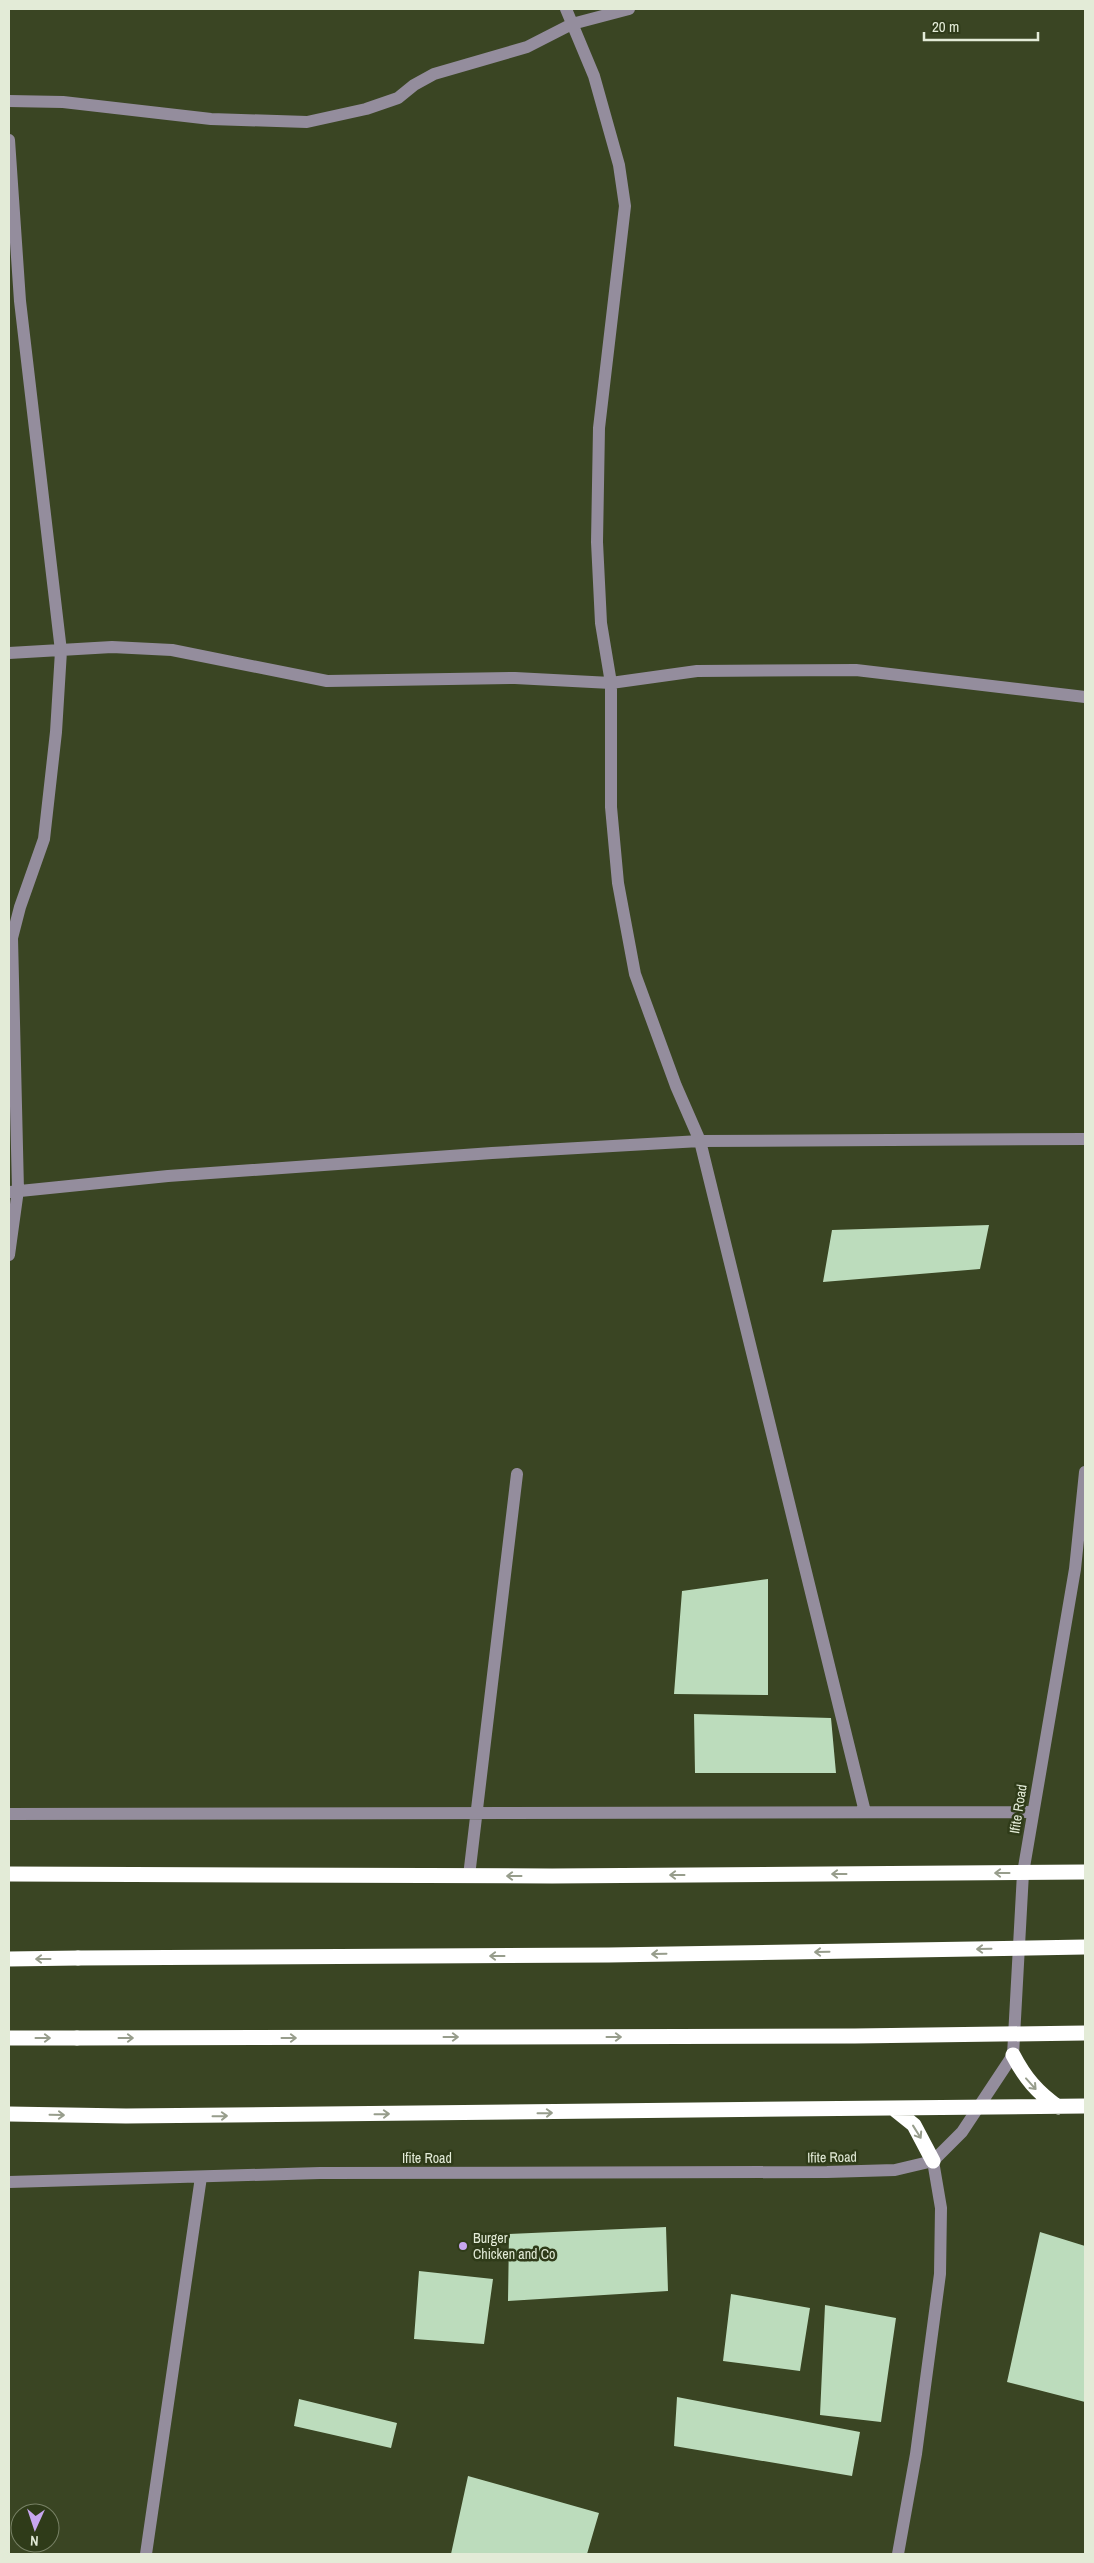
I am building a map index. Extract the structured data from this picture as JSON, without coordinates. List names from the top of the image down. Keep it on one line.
{"streets":{"street":["Ifite Road"]},"places":["Burger Chicken and Co"],"scale_bar":"20 m","north":"bottom"}
